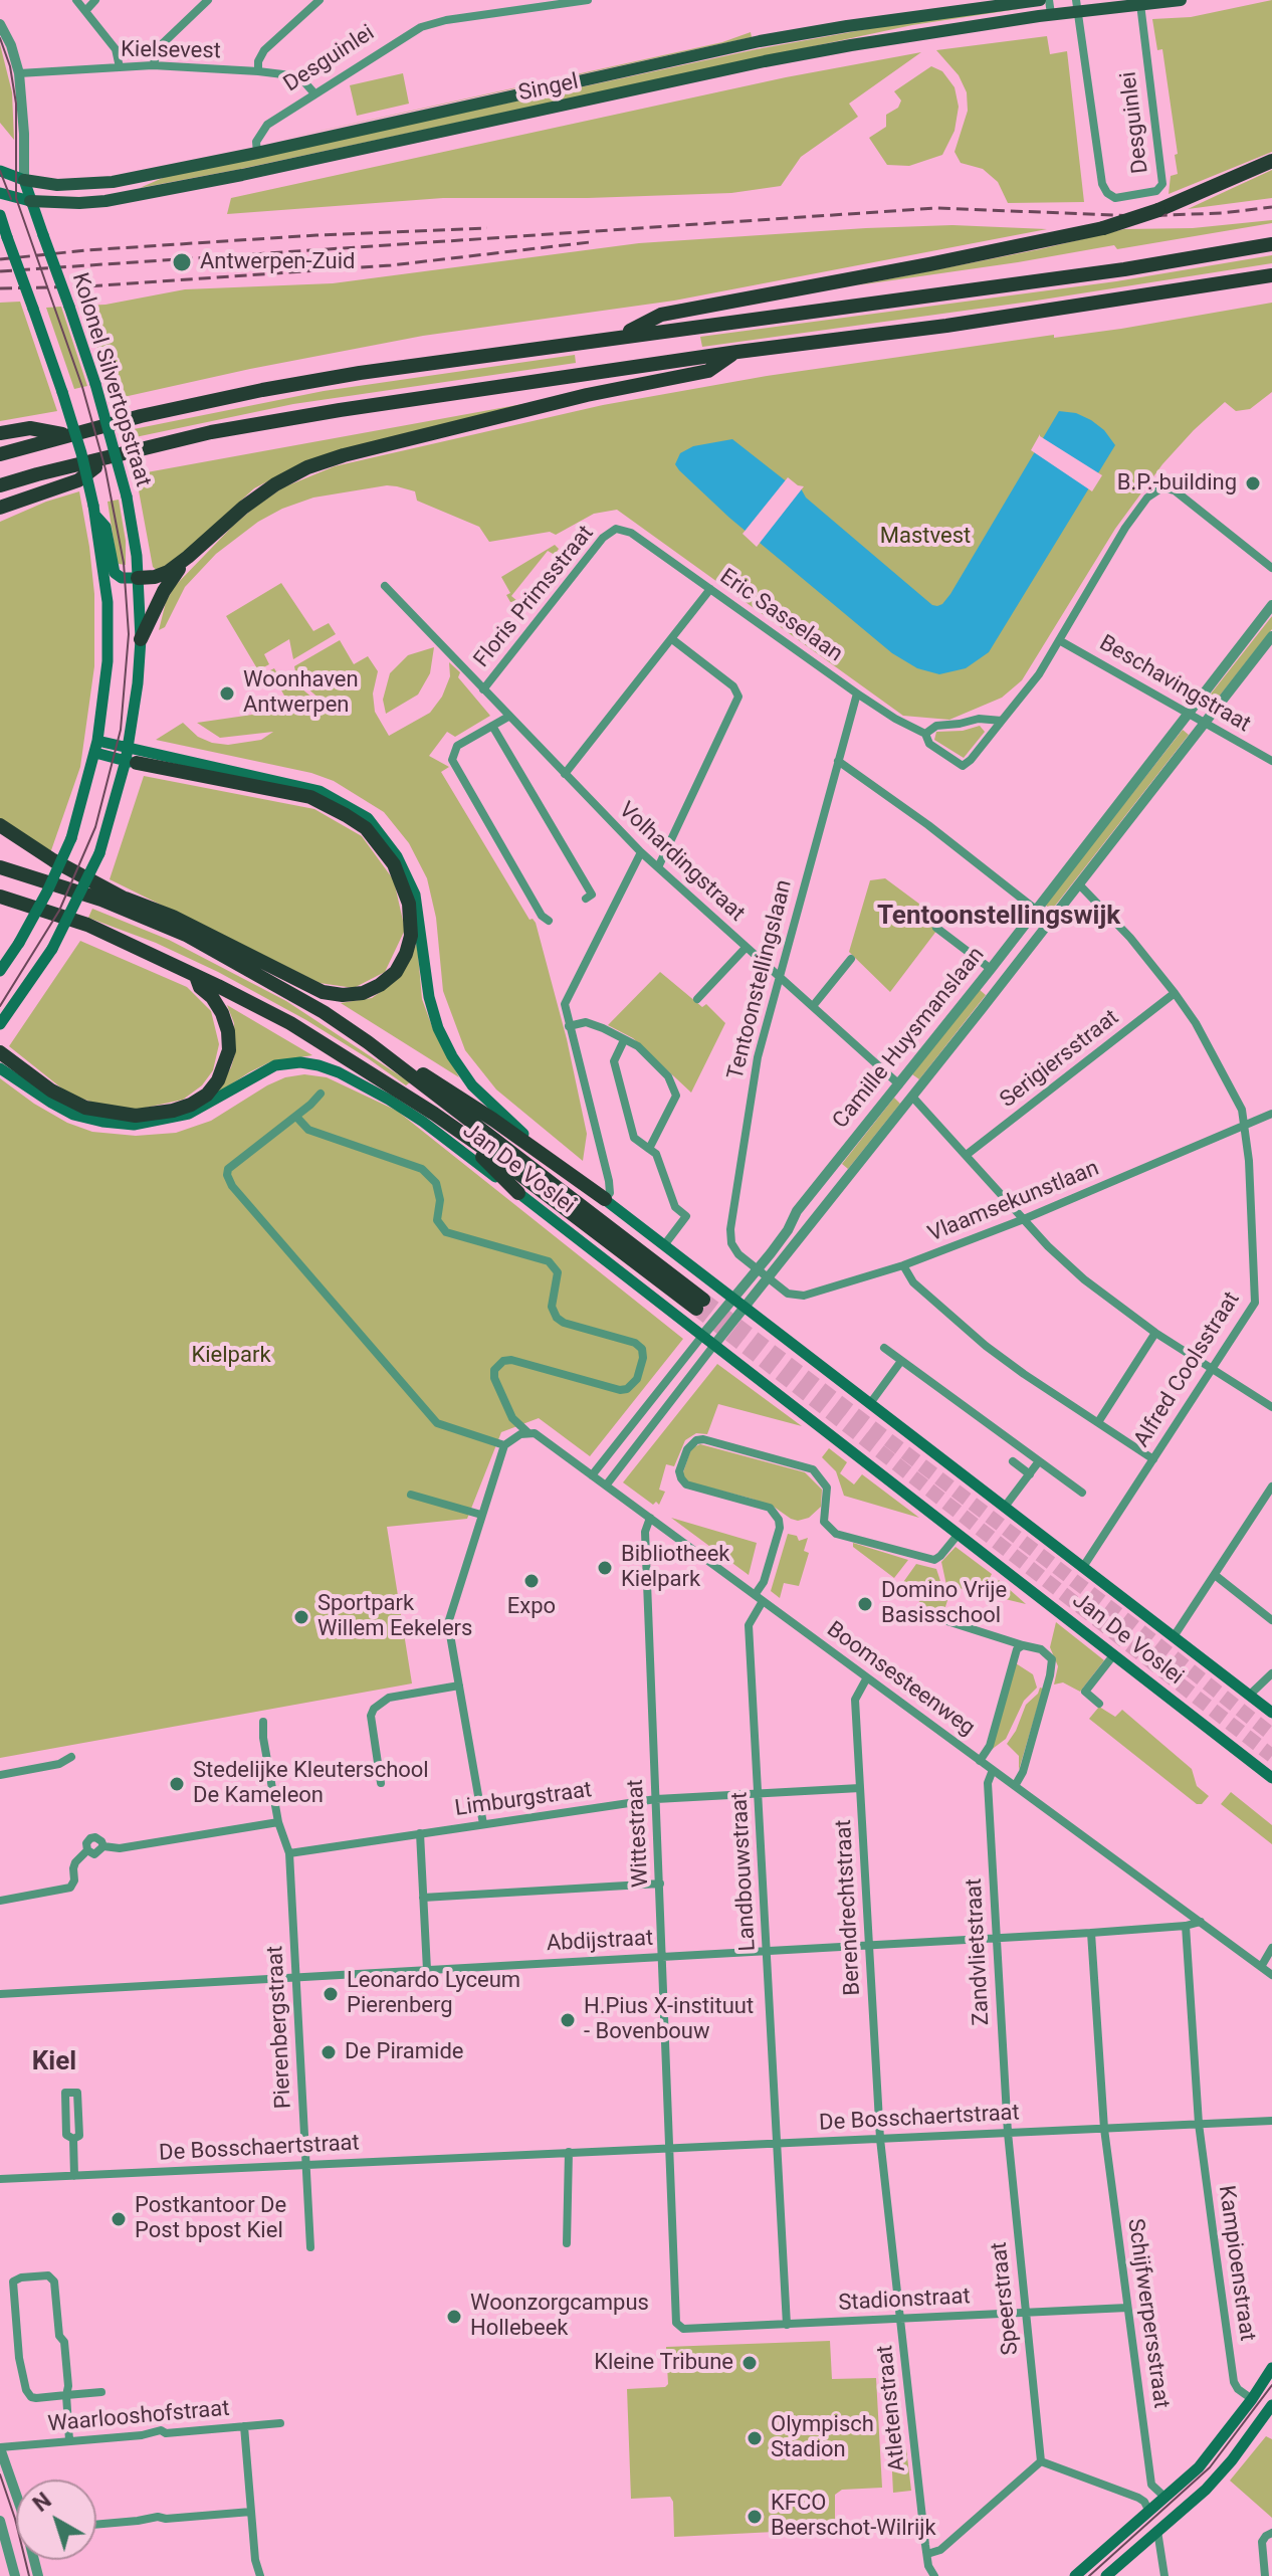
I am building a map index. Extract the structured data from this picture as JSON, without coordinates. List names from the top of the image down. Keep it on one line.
{"streets":{"main road":["Singel","Kolonel Silvertopstraat","Jan De Voslei"],"street":["Kielsevest","Desguinlei","Floris Primsstraat","Eric Sasselaan","Beschavingstraat","Volhardingstraat","Tentoonstellingslaan","Camille Huysmanslaan","Serigiersstraat","Vlaamsekunstlaan","Alfred Coolsstraat","Boomsesteenweg","Limburgstraat","Wittestraat","Landbouwstraat","Berendrechtstraat","Abdijstraat","Zandvlietstraat","Pierenbergstraat","De Bosschaertstraat","Kampioenstraat","Speerstraat","Stadionstraat","Schijfwerpersstraat","Atletenstraat","Waarlooshofstraat"]},"crossings":[["Kielsevest","Desguinlei"],["Desguinlei","Singel"],["Singel","Kolonel Silvertopstraat"],["Kolonel Silvertopstraat","Jan De Voslei"],["Floris Primsstraat","Eric Sasselaan"],["Floris Primsstraat","Volhardingstraat"],["Eric Sasselaan","Beschavingstraat"],["Eric Sasselaan","Tentoonstellingslaan"],["Beschavingstraat","Camille Huysmanslaan"],["Volhardingstraat","Tentoonstellingslaan"],["Volhardingstraat","Camille Huysmanslaan"],["Tentoonstellingslaan","Camille Huysmanslaan"],["Camille Huysmanslaan","Jan De Voslei"],["Camille Huysmanslaan","Vlaamsekunstlaan"],["Camille Huysmanslaan","Alfred Coolsstraat"],["Camille Huysmanslaan","Boomsesteenweg"],["Serigiersstraat","Alfred Coolsstraat"],["Jan De Voslei","Alfred Coolsstraat"],["Vlaamsekunstlaan","Alfred Coolsstraat"],["Boomsesteenweg","Wittestraat"],["Boomsesteenweg","Landbouwstraat"],["Boomsesteenweg","Berendrechtstraat"],["Boomsesteenweg","Abdijstraat"],["Boomsesteenweg","Zandvlietstraat"],["Limburgstraat","Wittestraat"],["Limburgstraat","Landbouwstraat"],["Limburgstraat","Berendrechtstraat"],["Limburgstraat","Pierenbergstraat"],["Wittestraat","Abdijstraat"],["Wittestraat","De Bosschaertstraat"],["Wittestraat","Stadionstraat"],["Landbouwstraat","Abdijstraat"],["Landbouwstraat","De Bosschaertstraat"],["Landbouwstraat","Stadionstraat"],["Berendrechtstraat","Abdijstraat"],["Berendrechtstraat","De Bosschaertstraat"],["Berendrechtstraat","Atletenstraat"],["Abdijstraat","Zandvlietstraat"],["Abdijstraat","Pierenbergstraat"],["Abdijstraat","Kampioenstraat"],["Abdijstraat","Schijfwerpersstraat"],["Zandvlietstraat","De Bosschaertstraat"],["Zandvlietstraat","Speerstraat"],["Pierenbergstraat","De Bosschaertstraat"],["De Bosschaertstraat","Kampioenstraat"],["De Bosschaertstraat","Speerstraat"],["De Bosschaertstraat","Schijfwerpersstraat"],["De Bosschaertstraat","Atletenstraat"],["Speerstraat","Stadionstraat"],["Stadionstraat","Schijfwerpersstraat"],["Stadionstraat","Atletenstraat"]],"districts":["Tentoonstellingswijk","Kiel"],"parks":["Mastvest","Kielpark"],"places":["Antwerpen-Zuid","B.P.-building","Woonhaven Antwerpen","Bibliotheek Kielpark","Expo","Domino Vrije Basisschool","Sportpark Willem Eekelers","Stedelijke Kleuterschool De Kameleon","Leonardo Lyceum Pierenberg","H.Pius X-instituut - Bovenbouw","De Piramide","Postkantoor De Post bpost Kiel","Woonzorgcampus Hollebeek","Kleine Tribune","Olympisch Stadion","KFCO Beerschot-Wilrijk"],"north":"top left"}
